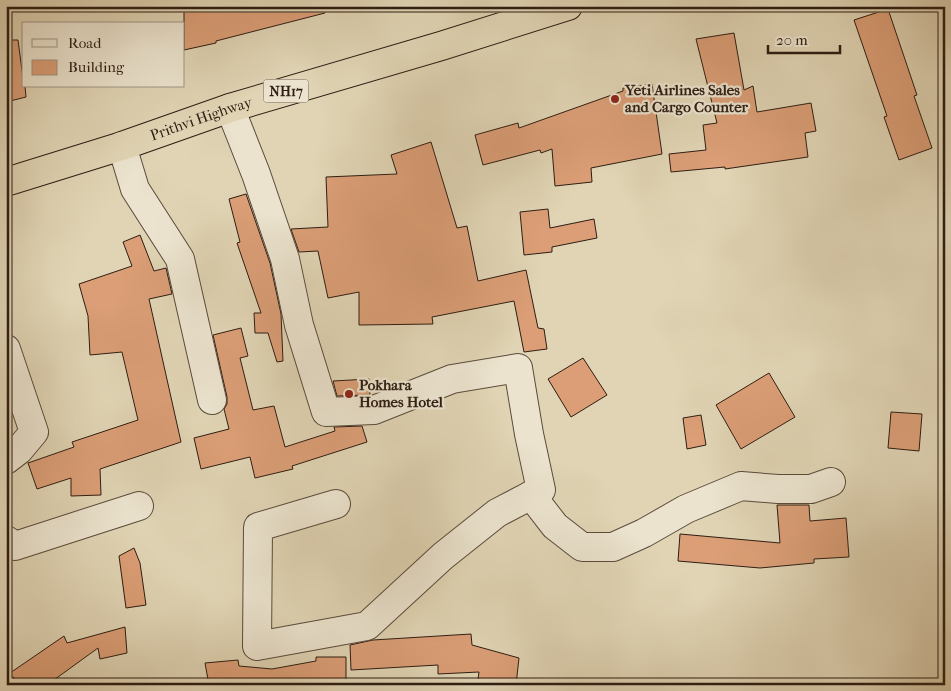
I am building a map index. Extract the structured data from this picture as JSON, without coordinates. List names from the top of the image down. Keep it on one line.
{"streets":{"highway":["NH17","Prithvi Highway"]},"places":["Yeti Airlines Sales and Cargo Counter","Pokhara Homes Hotel"],"legend":["Road","Building"],"scale_bar":"20 m"}
